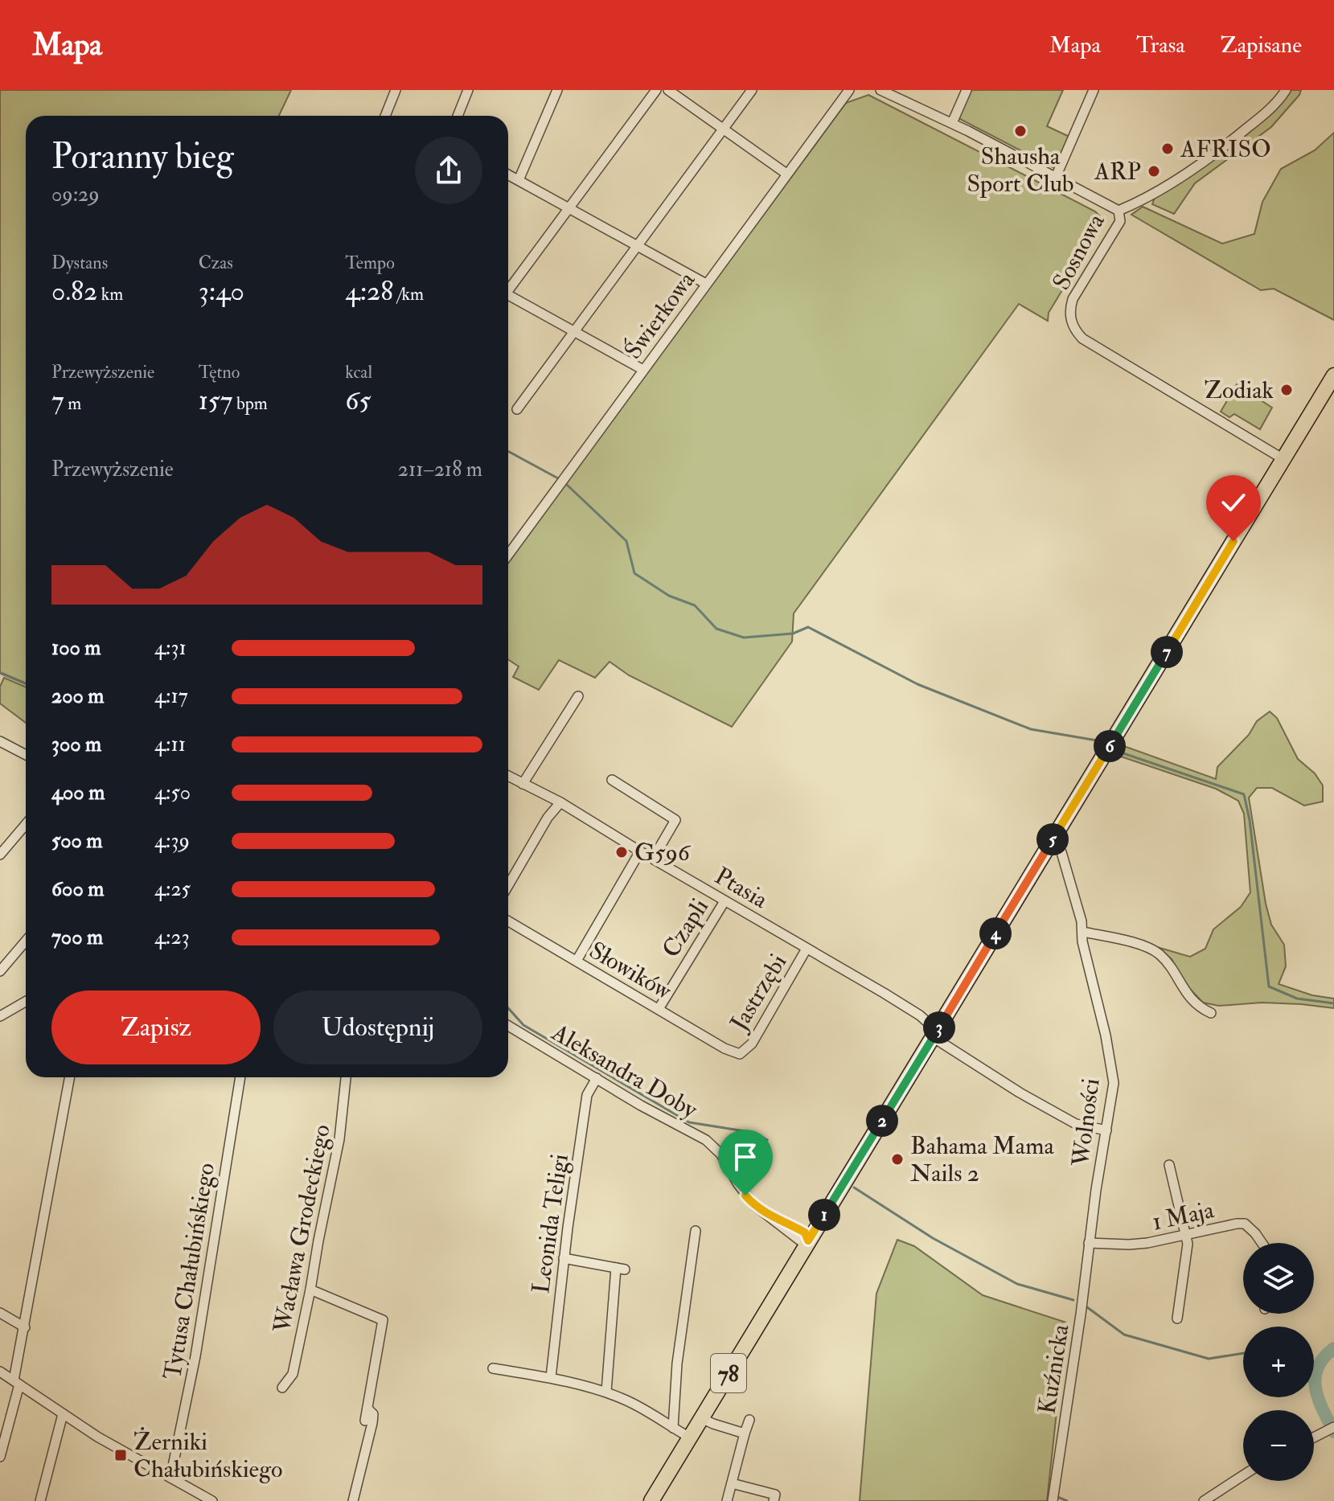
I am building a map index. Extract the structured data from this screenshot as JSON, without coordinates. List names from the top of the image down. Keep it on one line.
{"streets":{"main road":["78"],"street":["Sosnowa","Świerkowa","Ptasia","Czapli","Słowików","Jastrzębi","Aleksandra Doby","Wolności","1 Maja","Leonida Teligi","Wacława Grodeckiego","Tytusa Chałubińskiego","Kuźnicka"]},"crossings":[["Sosnowa","78"],["Ptasia","Czapli"],["Ptasia","Jastrzębi"],["Ptasia","Wolności"],["Ptasia","78"],["Czapli","Słowików"],["Słowików","Jastrzębi"],["Aleksandra Doby","Leonida Teligi"],["Aleksandra Doby","78"],["Wolności","1 Maja"],["Wolności","Kuźnicka"],["Wolności","78"],["1 Maja","Kuźnicka"]],"places":{"other":["Shausha Sport Club","AFRISO","ARP","Zodiak","G596","Bahama Mama Nails 2"],"transit":["Żerniki Chałubińskiego"]},"page":{"header":"Mapa","nav":["Mapa","Trasa","Zapisane"],"heading":["Poranny bieg","09:29"],"stats":[["Dystans","0.82 km"],["Czas","3:40"],["Tempo","4:28 /km"],["Przewyższenie","7 m"],["Tętno","157 bpm"],["kcal","65"]],"chart":["Przewyższenie","211–218 m"],"list":[{"name":"100 m","note":"4:31"},{"name":"200 m","note":"4:17"},{"name":"300 m","note":"4:11"},{"name":"400 m","note":"4:50"},{"name":"500 m","note":"4:39"},{"name":"600 m","note":"4:25"},{"name":"700 m","note":"4:23"}],"pins":["7","6","5","4","3","2","1"],"buttons":["Zapisz","Udostępnij"],"map_buttons":["+","−"]}}
